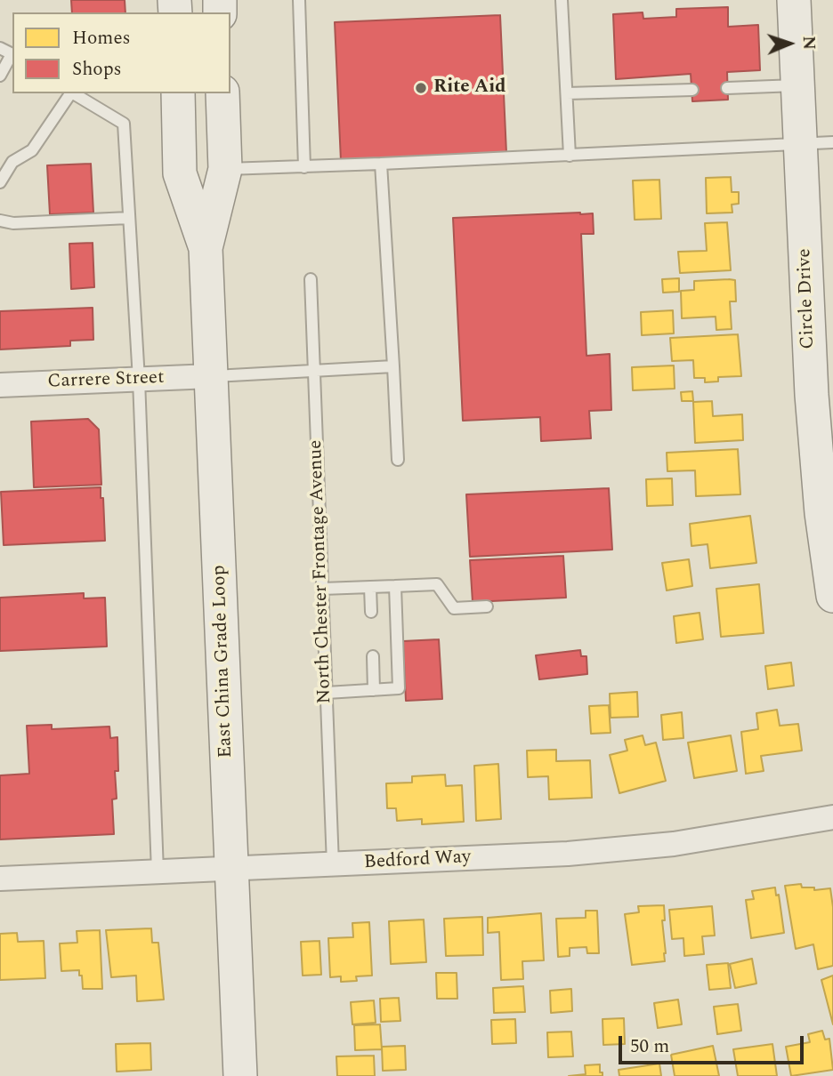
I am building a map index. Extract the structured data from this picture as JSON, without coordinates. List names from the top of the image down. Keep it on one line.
{"streets":{"main road":["Circle Drive","East China Grade Loop"],"street":["Carrere Street","Bedford Way"],"lane":["North Chester Frontage Avenue"]},"crossings":[["Carrere Street","East China Grade Loop"],["North Chester Frontage Avenue","Bedford Way"],["East China Grade Loop","Bedford Way"]],"places":["Rite Aid"],"legend":["Homes","Shops"],"scale_bar":"50 m","north":"right"}
